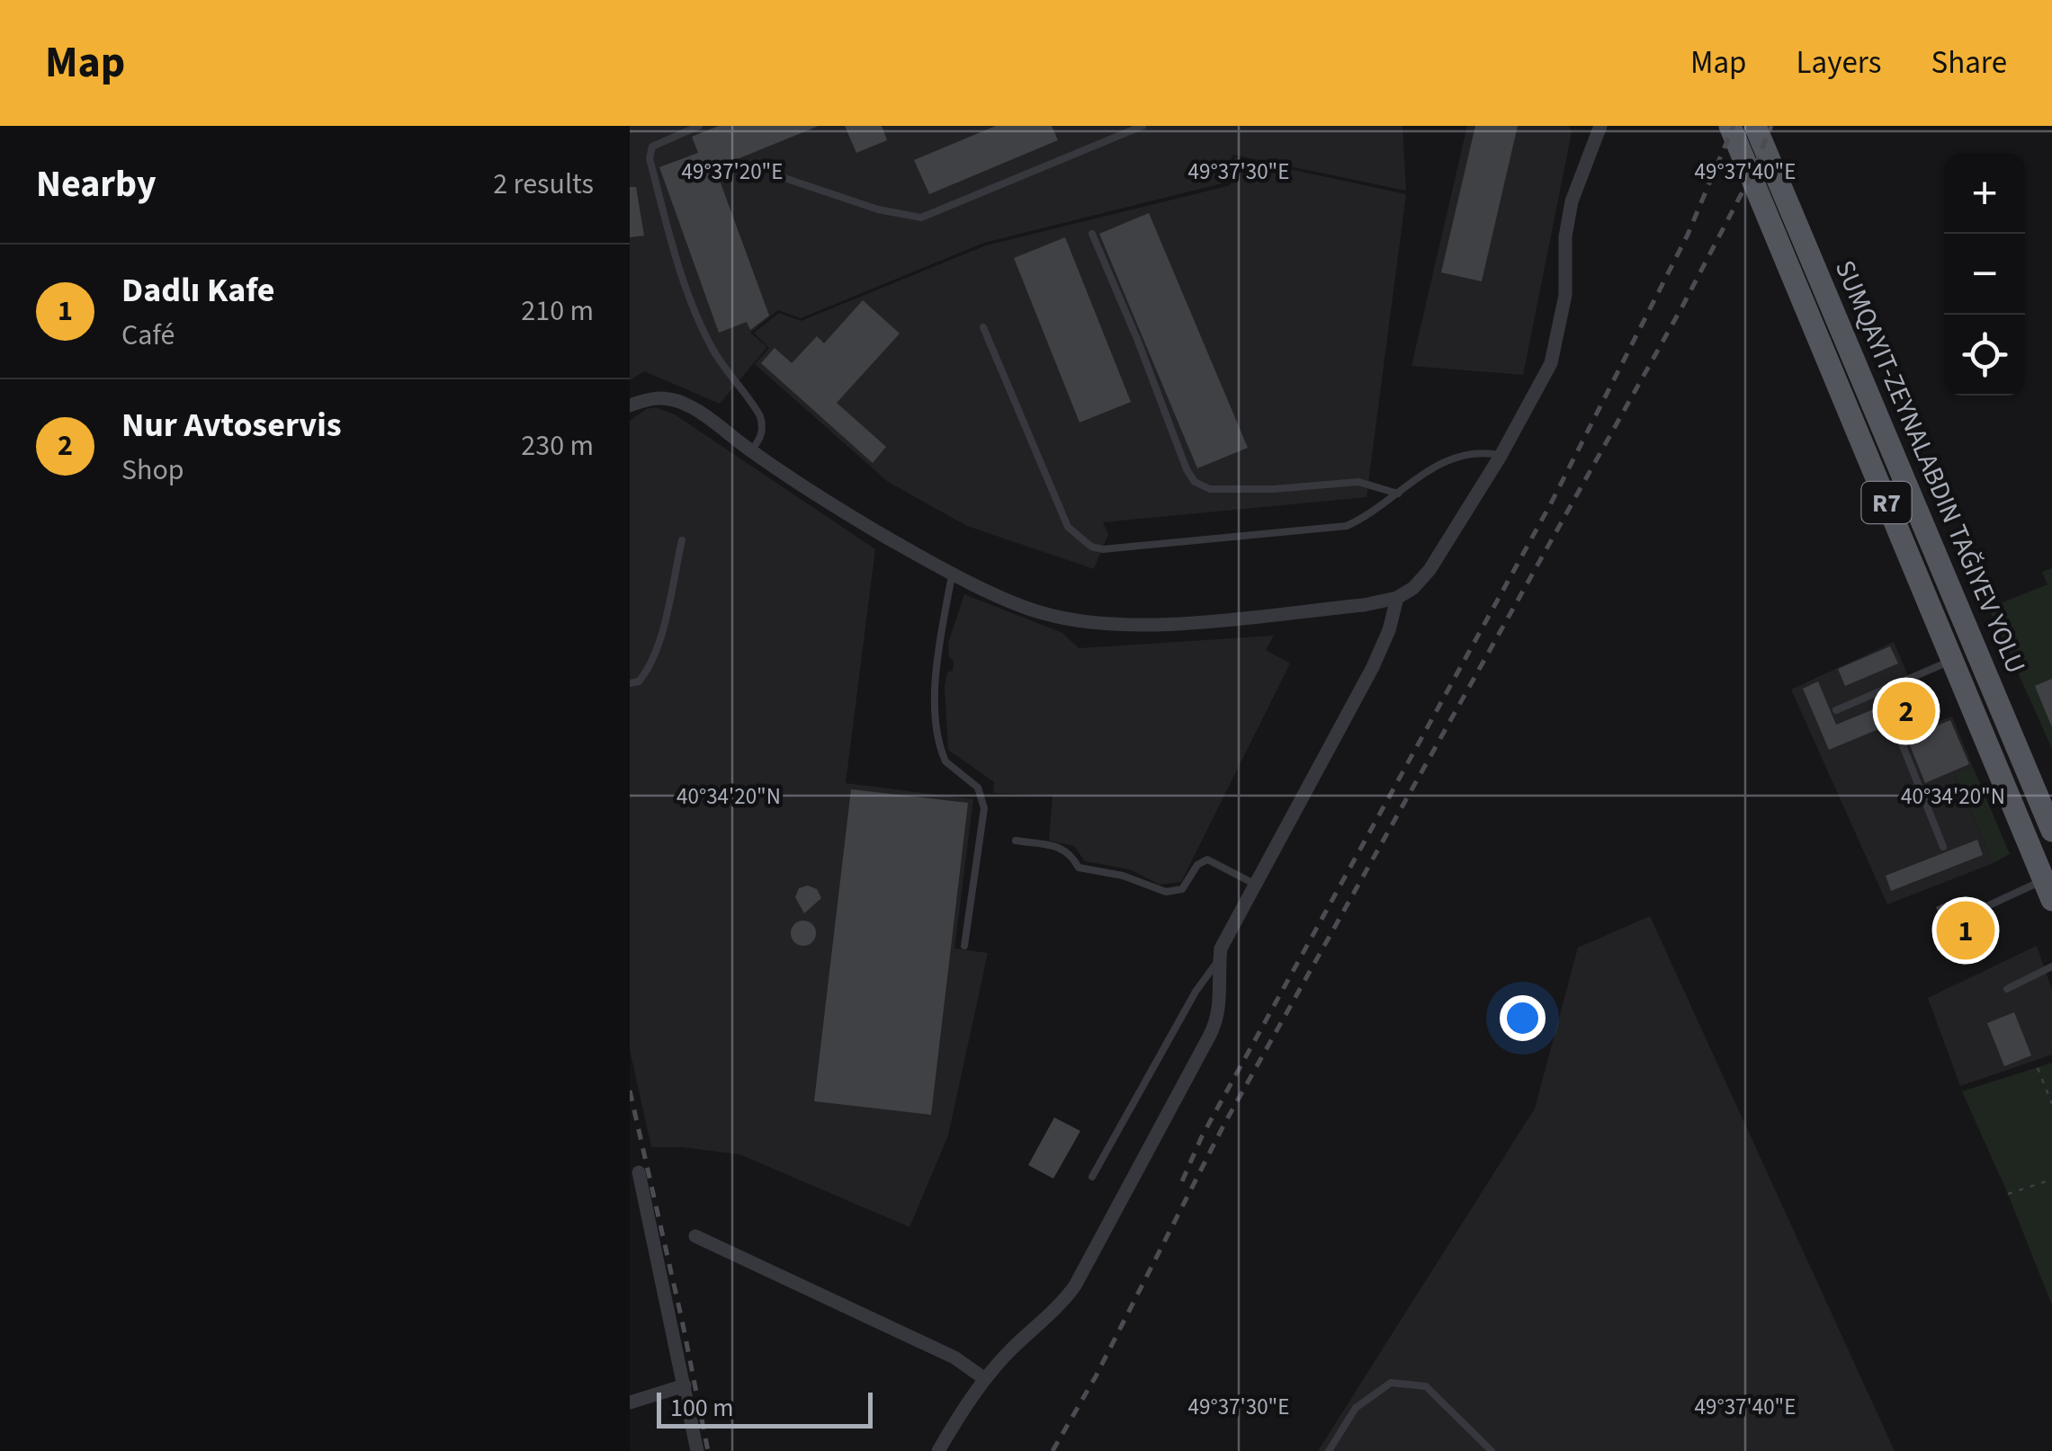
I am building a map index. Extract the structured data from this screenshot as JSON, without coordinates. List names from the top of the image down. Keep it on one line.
{"streets":{"main road":["R7"]},"scale_bar":"100 m","page":{"header":"Map","nav":["Map","Layers","Share"],"heading":["Nearby","2 results"],"map_buttons":["+","−"],"list":[{"mark":"1","name":"Dadlı Kafe","note":"Café","value":"210 m"},{"mark":"2","name":"Nur Avtoservis","note":"Shop","value":"230 m"}],"pins":["2","1"],"scale":"100 m"},"coordinates":["49°37'20\"E","49°37'30\"E","49°37'40\"E","40°34'20\"N"]}
